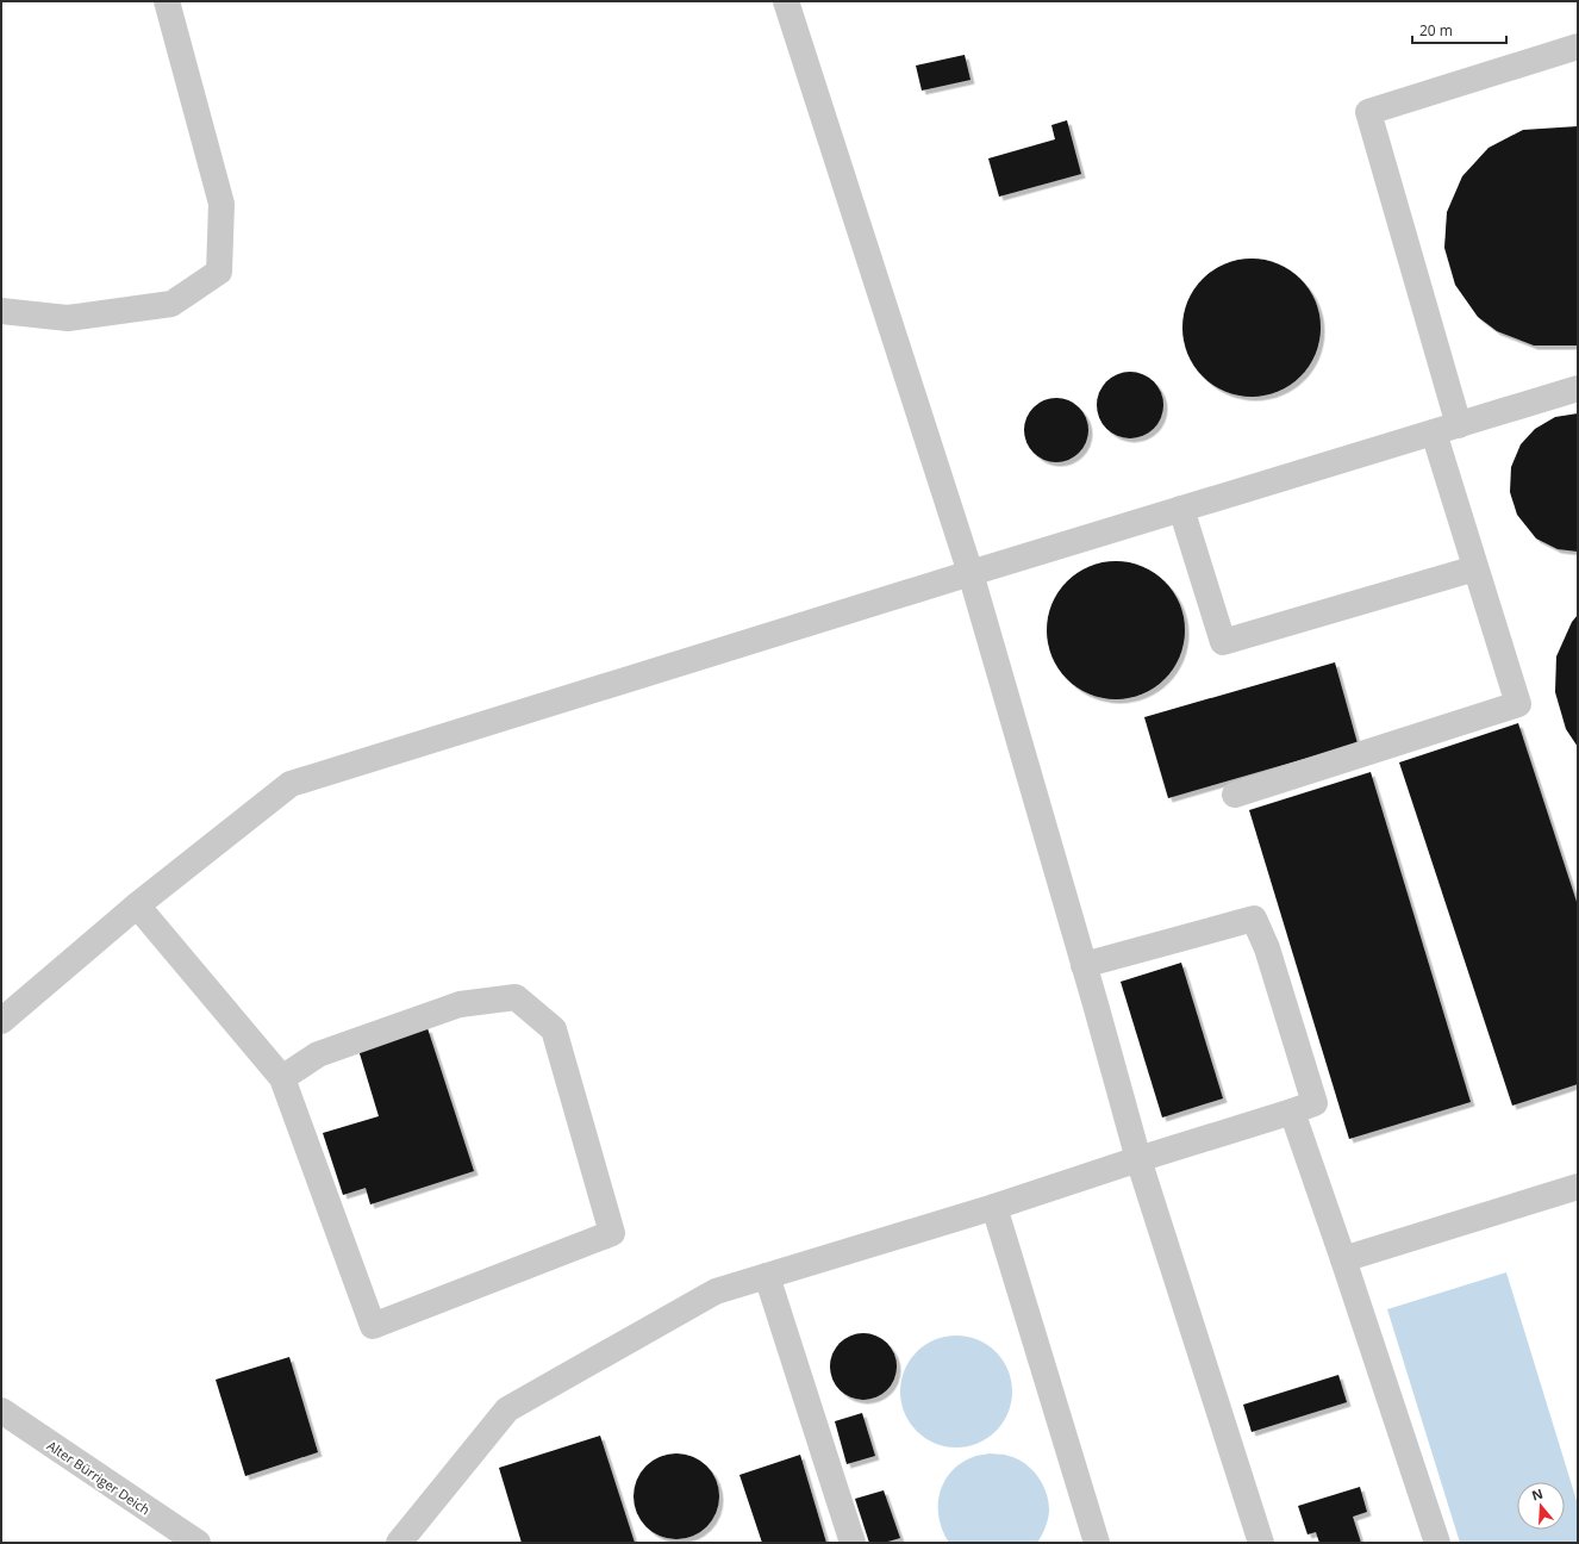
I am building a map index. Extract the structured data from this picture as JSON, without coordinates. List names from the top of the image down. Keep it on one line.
{"streets":{"lane":["Alter Bürriger Deich"]},"scale_bar":"20 m","north":"top"}
